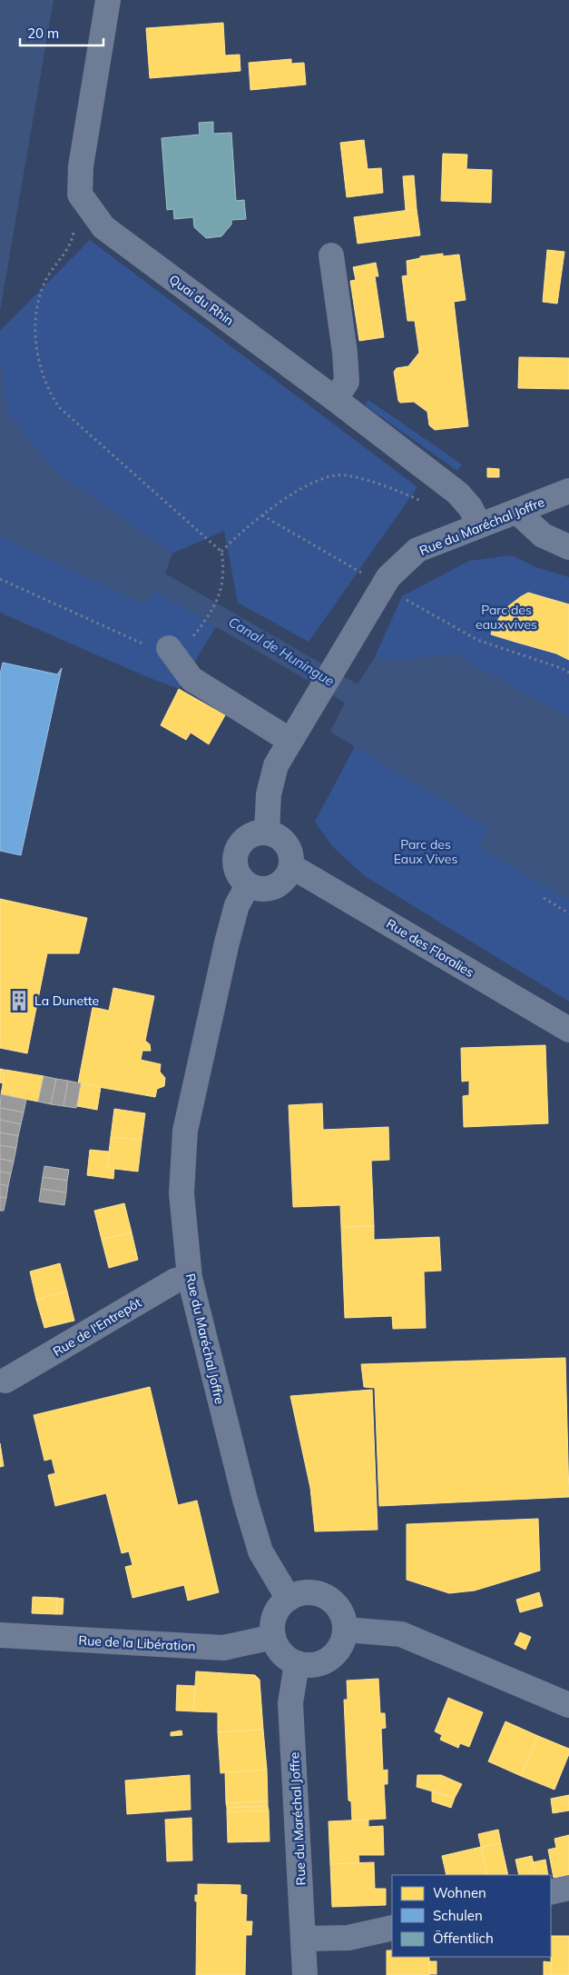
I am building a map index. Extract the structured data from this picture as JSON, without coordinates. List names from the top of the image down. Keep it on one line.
{"streets":{"street":["Quai du Rhin","Rue du Maréchal Joffre","Rue des Floralies","Rue de l'Entrepôt","Rue de la Libération"]},"crossings":[["Quai du Rhin","Rue du Maréchal Joffre"],["Rue du Maréchal Joffre","Rue des Floralies"],["Rue du Maréchal Joffre","Rue de l'Entrepôt"],["Rue du Maréchal Joffre","Rue de la Libération"]],"water":["Canal de Huningue"],"parks":["Parc des eaux vives","Parc des Eaux Vives"],"places":{"building":["La Dunette"]},"legend":["Wohnen","Schulen","Öffentlich"],"scale_bar":"20 m"}
